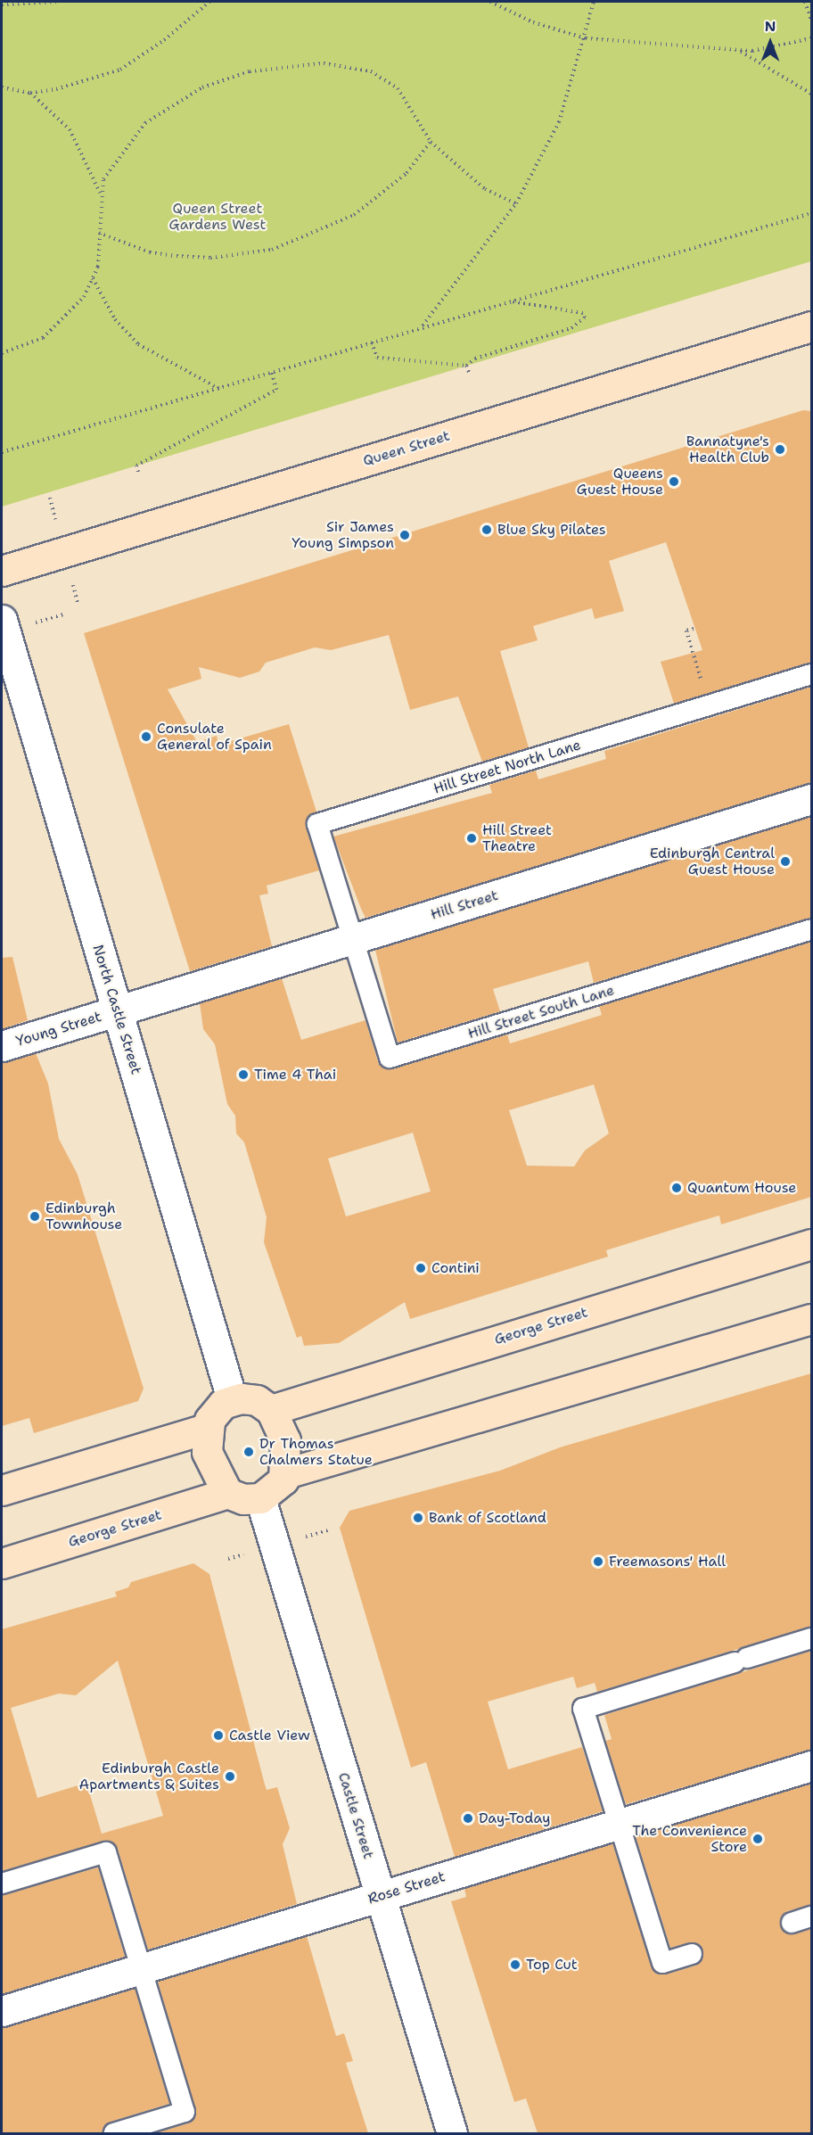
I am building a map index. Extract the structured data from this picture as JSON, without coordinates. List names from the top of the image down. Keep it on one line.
{"streets":{"street":["Queen Street","Hill Street","North Castle Street","Young Street","George Street","Castle Street","Rose Street"],"lane":["Hill Street North Lane","Hill Street South Lane"]},"crossings":[["Hill Street North Lane","Hill Street"],["Hill Street North Lane","Hill Street South Lane"],["Hill Street","North Castle Street"],["Hill Street","Hill Street South Lane"],["Hill Street","Young Street"],["North Castle Street","Young Street"],["North Castle Street","George Street"],["North Castle Street","Castle Street"],["George Street","Castle Street"],["Castle Street","Rose Street"]],"parks":["Queen Street Gardens West"],"places":["Bannatyne's Health Club","Queens Guest House","Blue Sky Pilates","Sir James Young Simpson","Consulate General of Spain","Hill Street Theatre","Edinburgh Central Guest House","Time 4 Thai","Quantum House","Edinburgh Townhouse","Contini","Dr Thomas Chalmers Statue","Bank of Scotland","Freemasons' Hall","Castle View","Edinburgh Castle Apartments & Suites","Day-Today","The Convenience Store","Top Cut"],"north":"top"}
